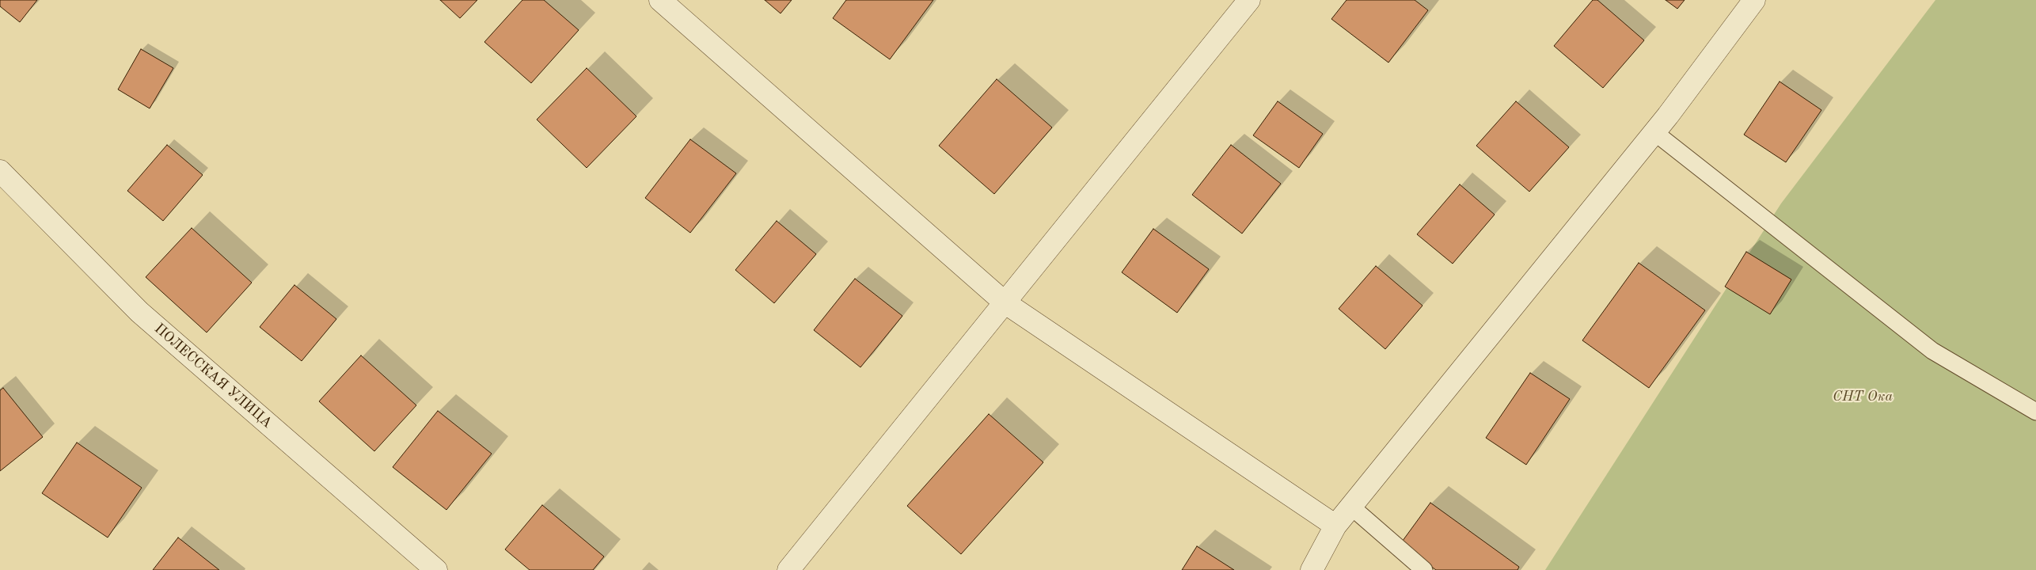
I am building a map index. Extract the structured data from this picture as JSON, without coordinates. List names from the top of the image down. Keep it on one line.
{"streets":{"street":["ПОЛЕССКАЯ УЛИЦА"]},"parks":["СНТ Ока"]}
